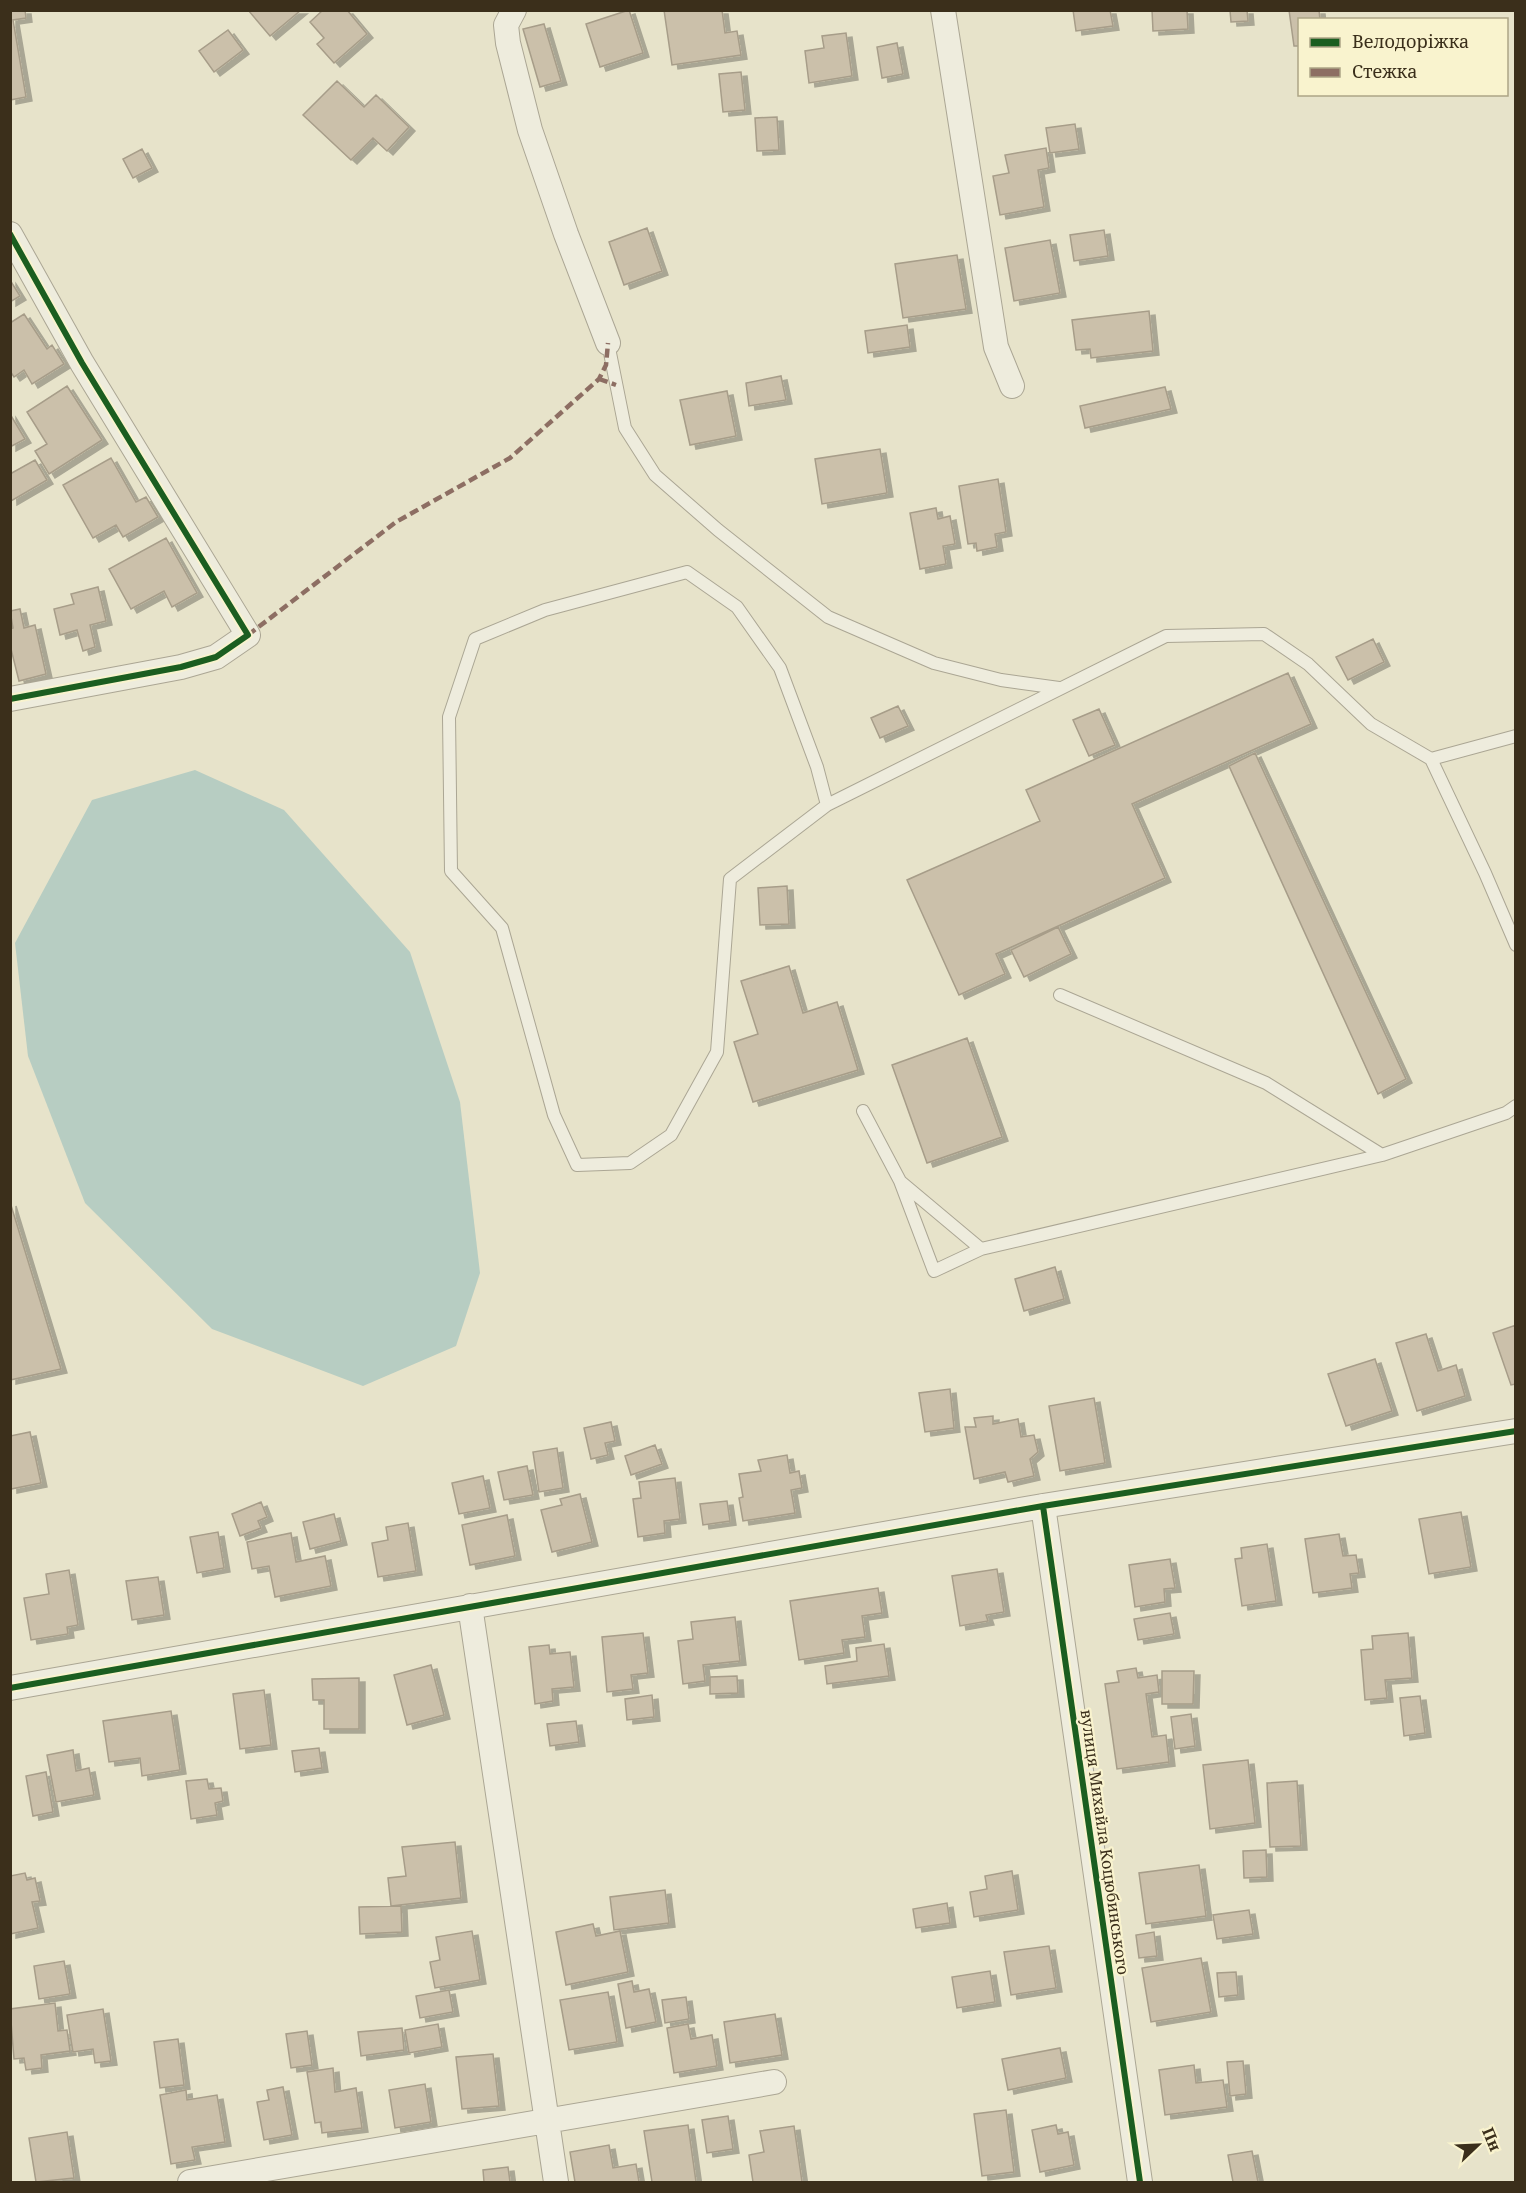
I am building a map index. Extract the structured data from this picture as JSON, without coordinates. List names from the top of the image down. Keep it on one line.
{"streets":{"street":["вулиця Михайла Коцюбинського"]},"legend":["Велодоріжка","Стежка"],"north":"top right"}
